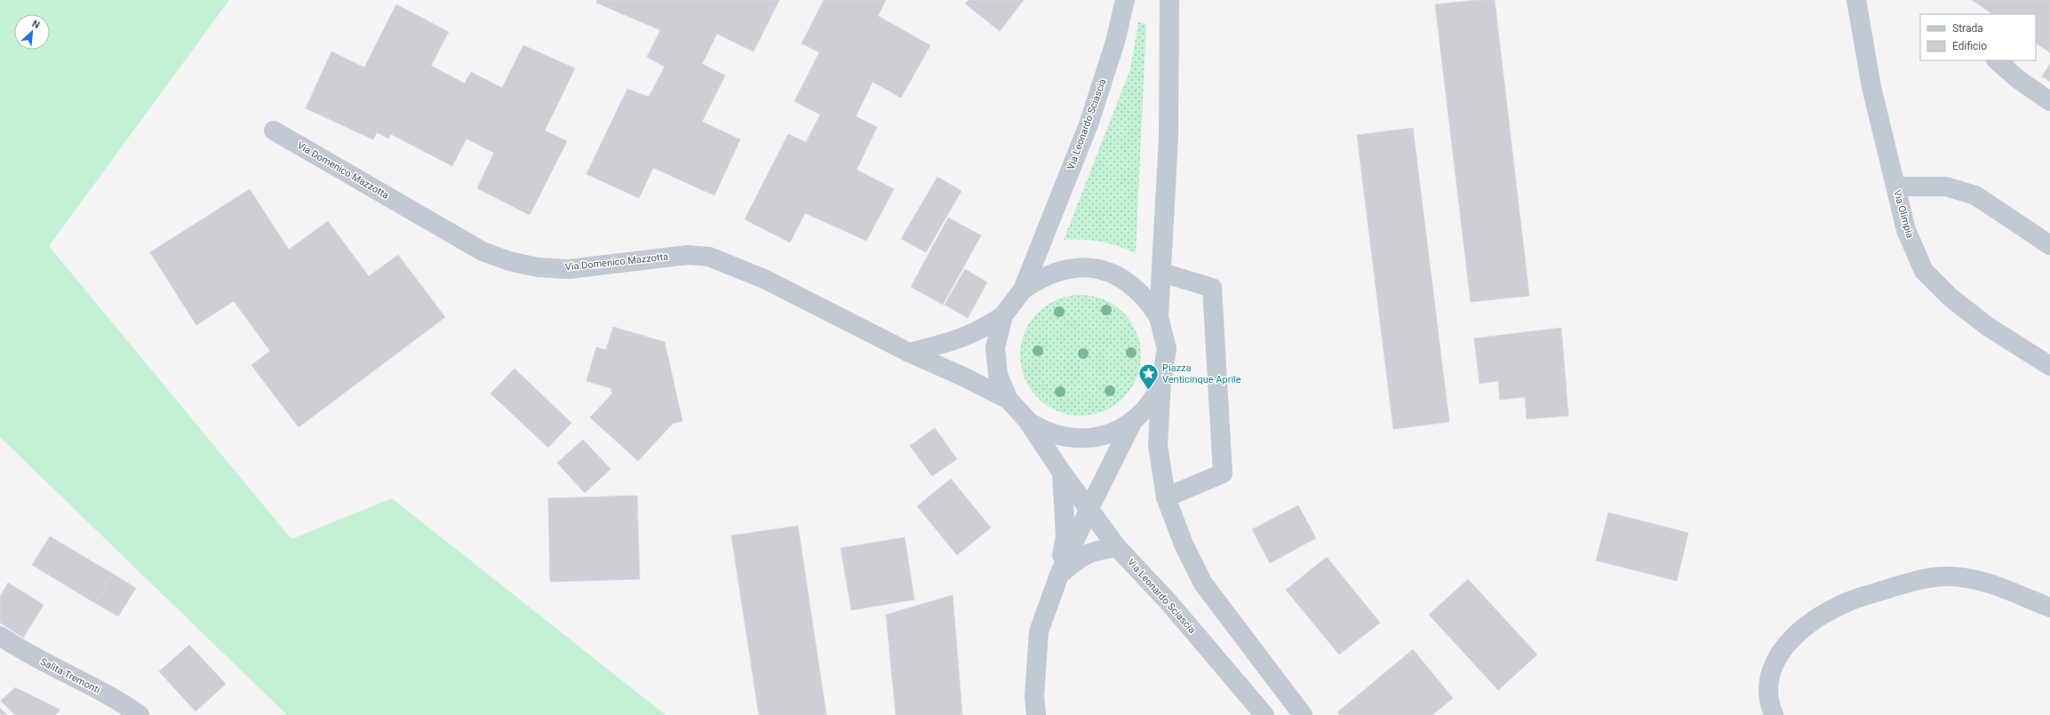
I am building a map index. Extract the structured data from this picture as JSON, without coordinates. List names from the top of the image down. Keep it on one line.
{"streets":{"street":["Via Leonardo Sciascia","Via Domenico Mazzotta","Via Olimpia","Salita Tremonti"]},"places":{"place":["Piazza Venticinque Aprile"]},"legend":["Strada","Edificio"],"north":"top right"}
